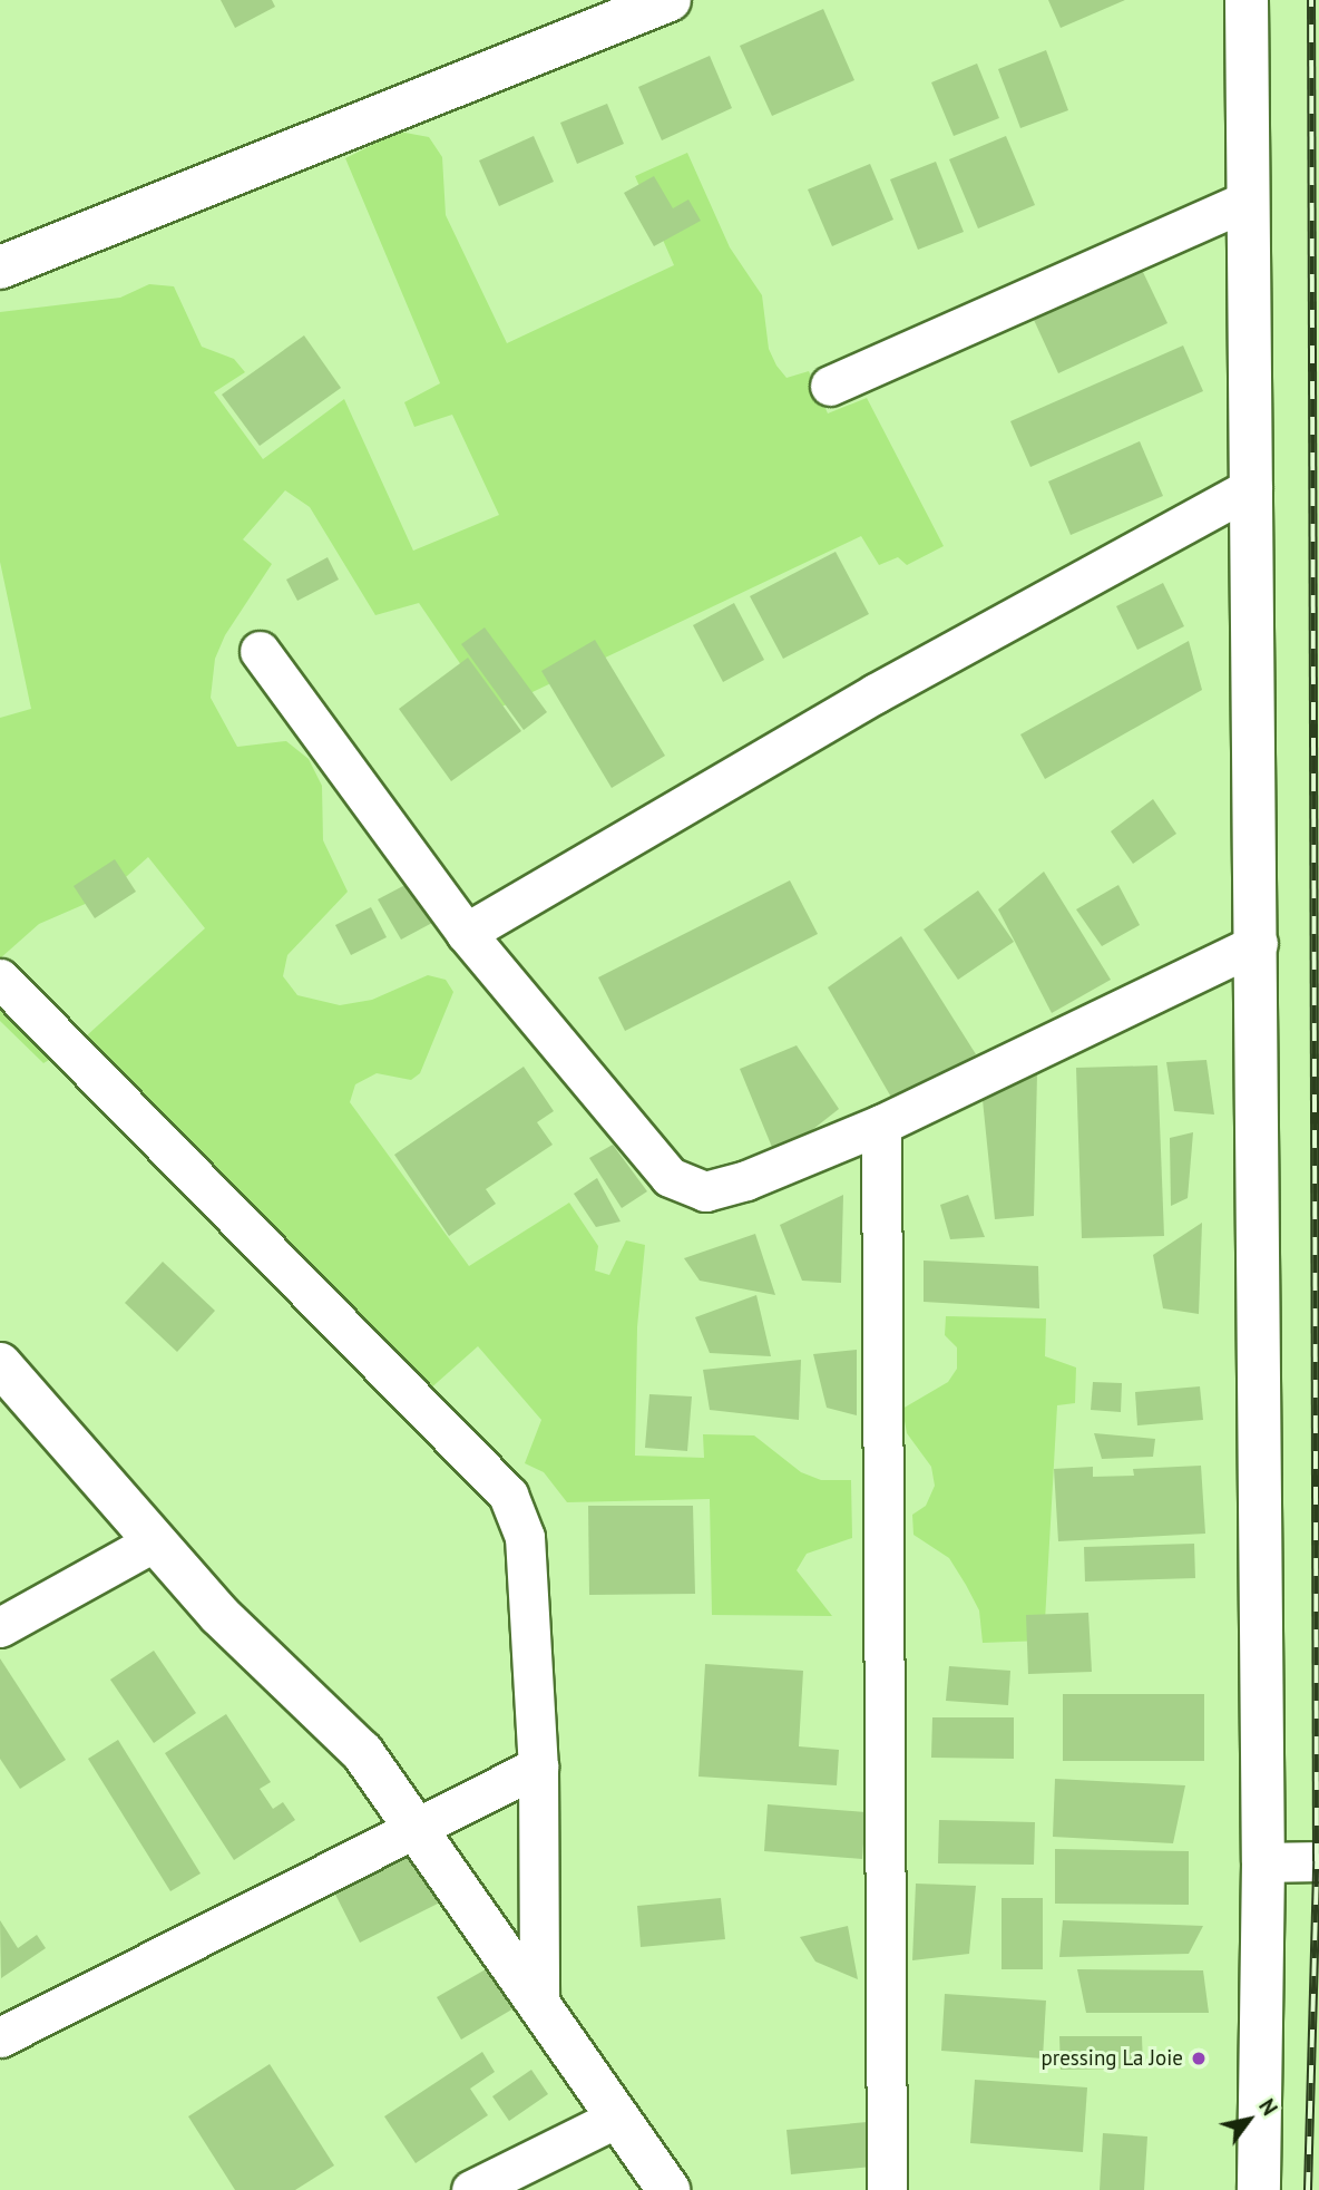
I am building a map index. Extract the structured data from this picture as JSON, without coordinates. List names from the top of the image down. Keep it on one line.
{"places":["pressing La Joie"],"north":"top right"}
